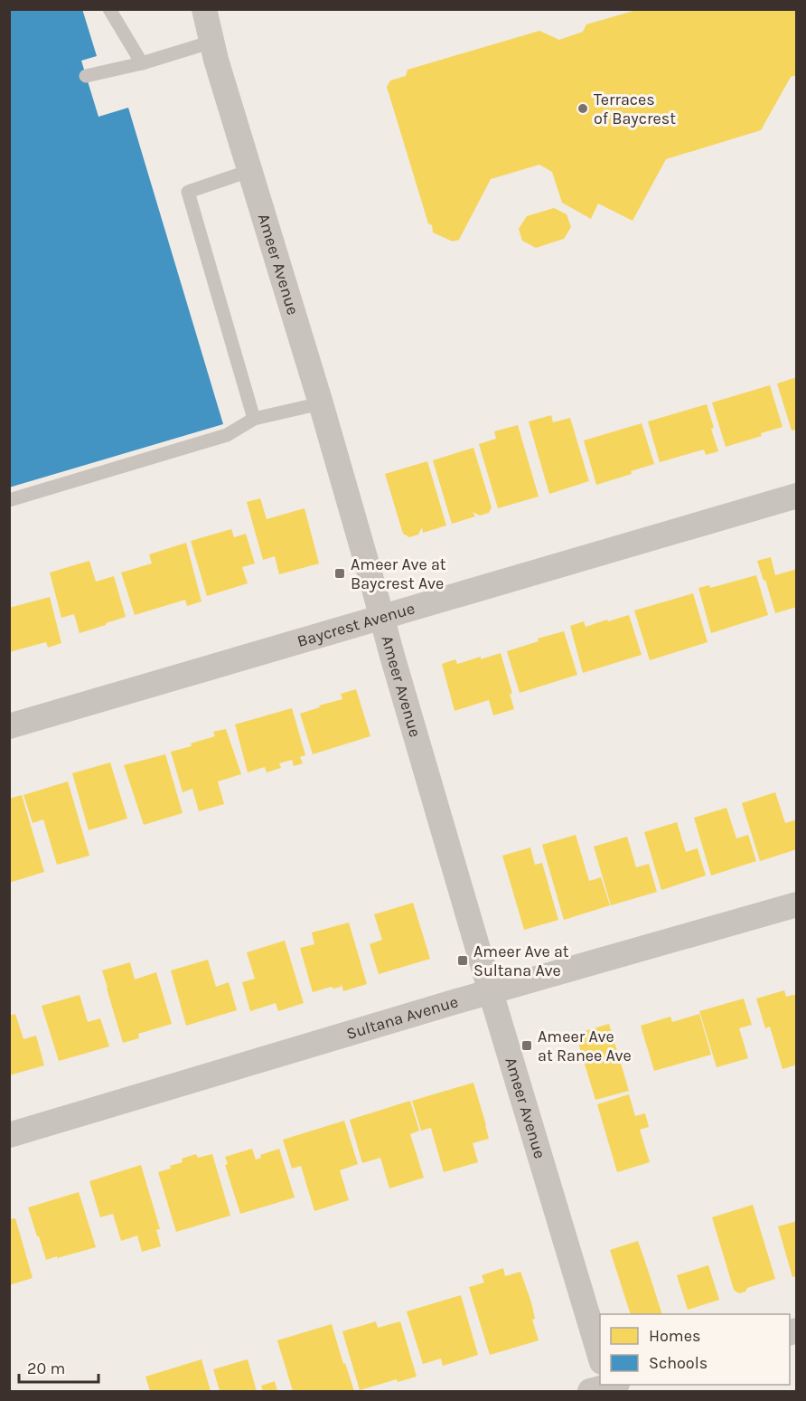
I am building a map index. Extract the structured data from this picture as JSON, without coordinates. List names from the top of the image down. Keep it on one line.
{"streets":{"street":["Ameer Avenue","Baycrest Avenue","Sultana Avenue"]},"crossings":[["Ameer Avenue","Baycrest Avenue"],["Ameer Avenue","Sultana Avenue"]],"places":{"other":["Terraces of Baycrest"],"transit":["Ameer Ave at Baycrest Ave","Ameer Ave at Sultana Ave","Ameer Ave at Ranee Ave"]},"legend":["Homes","Schools"],"scale_bar":"20 m"}
